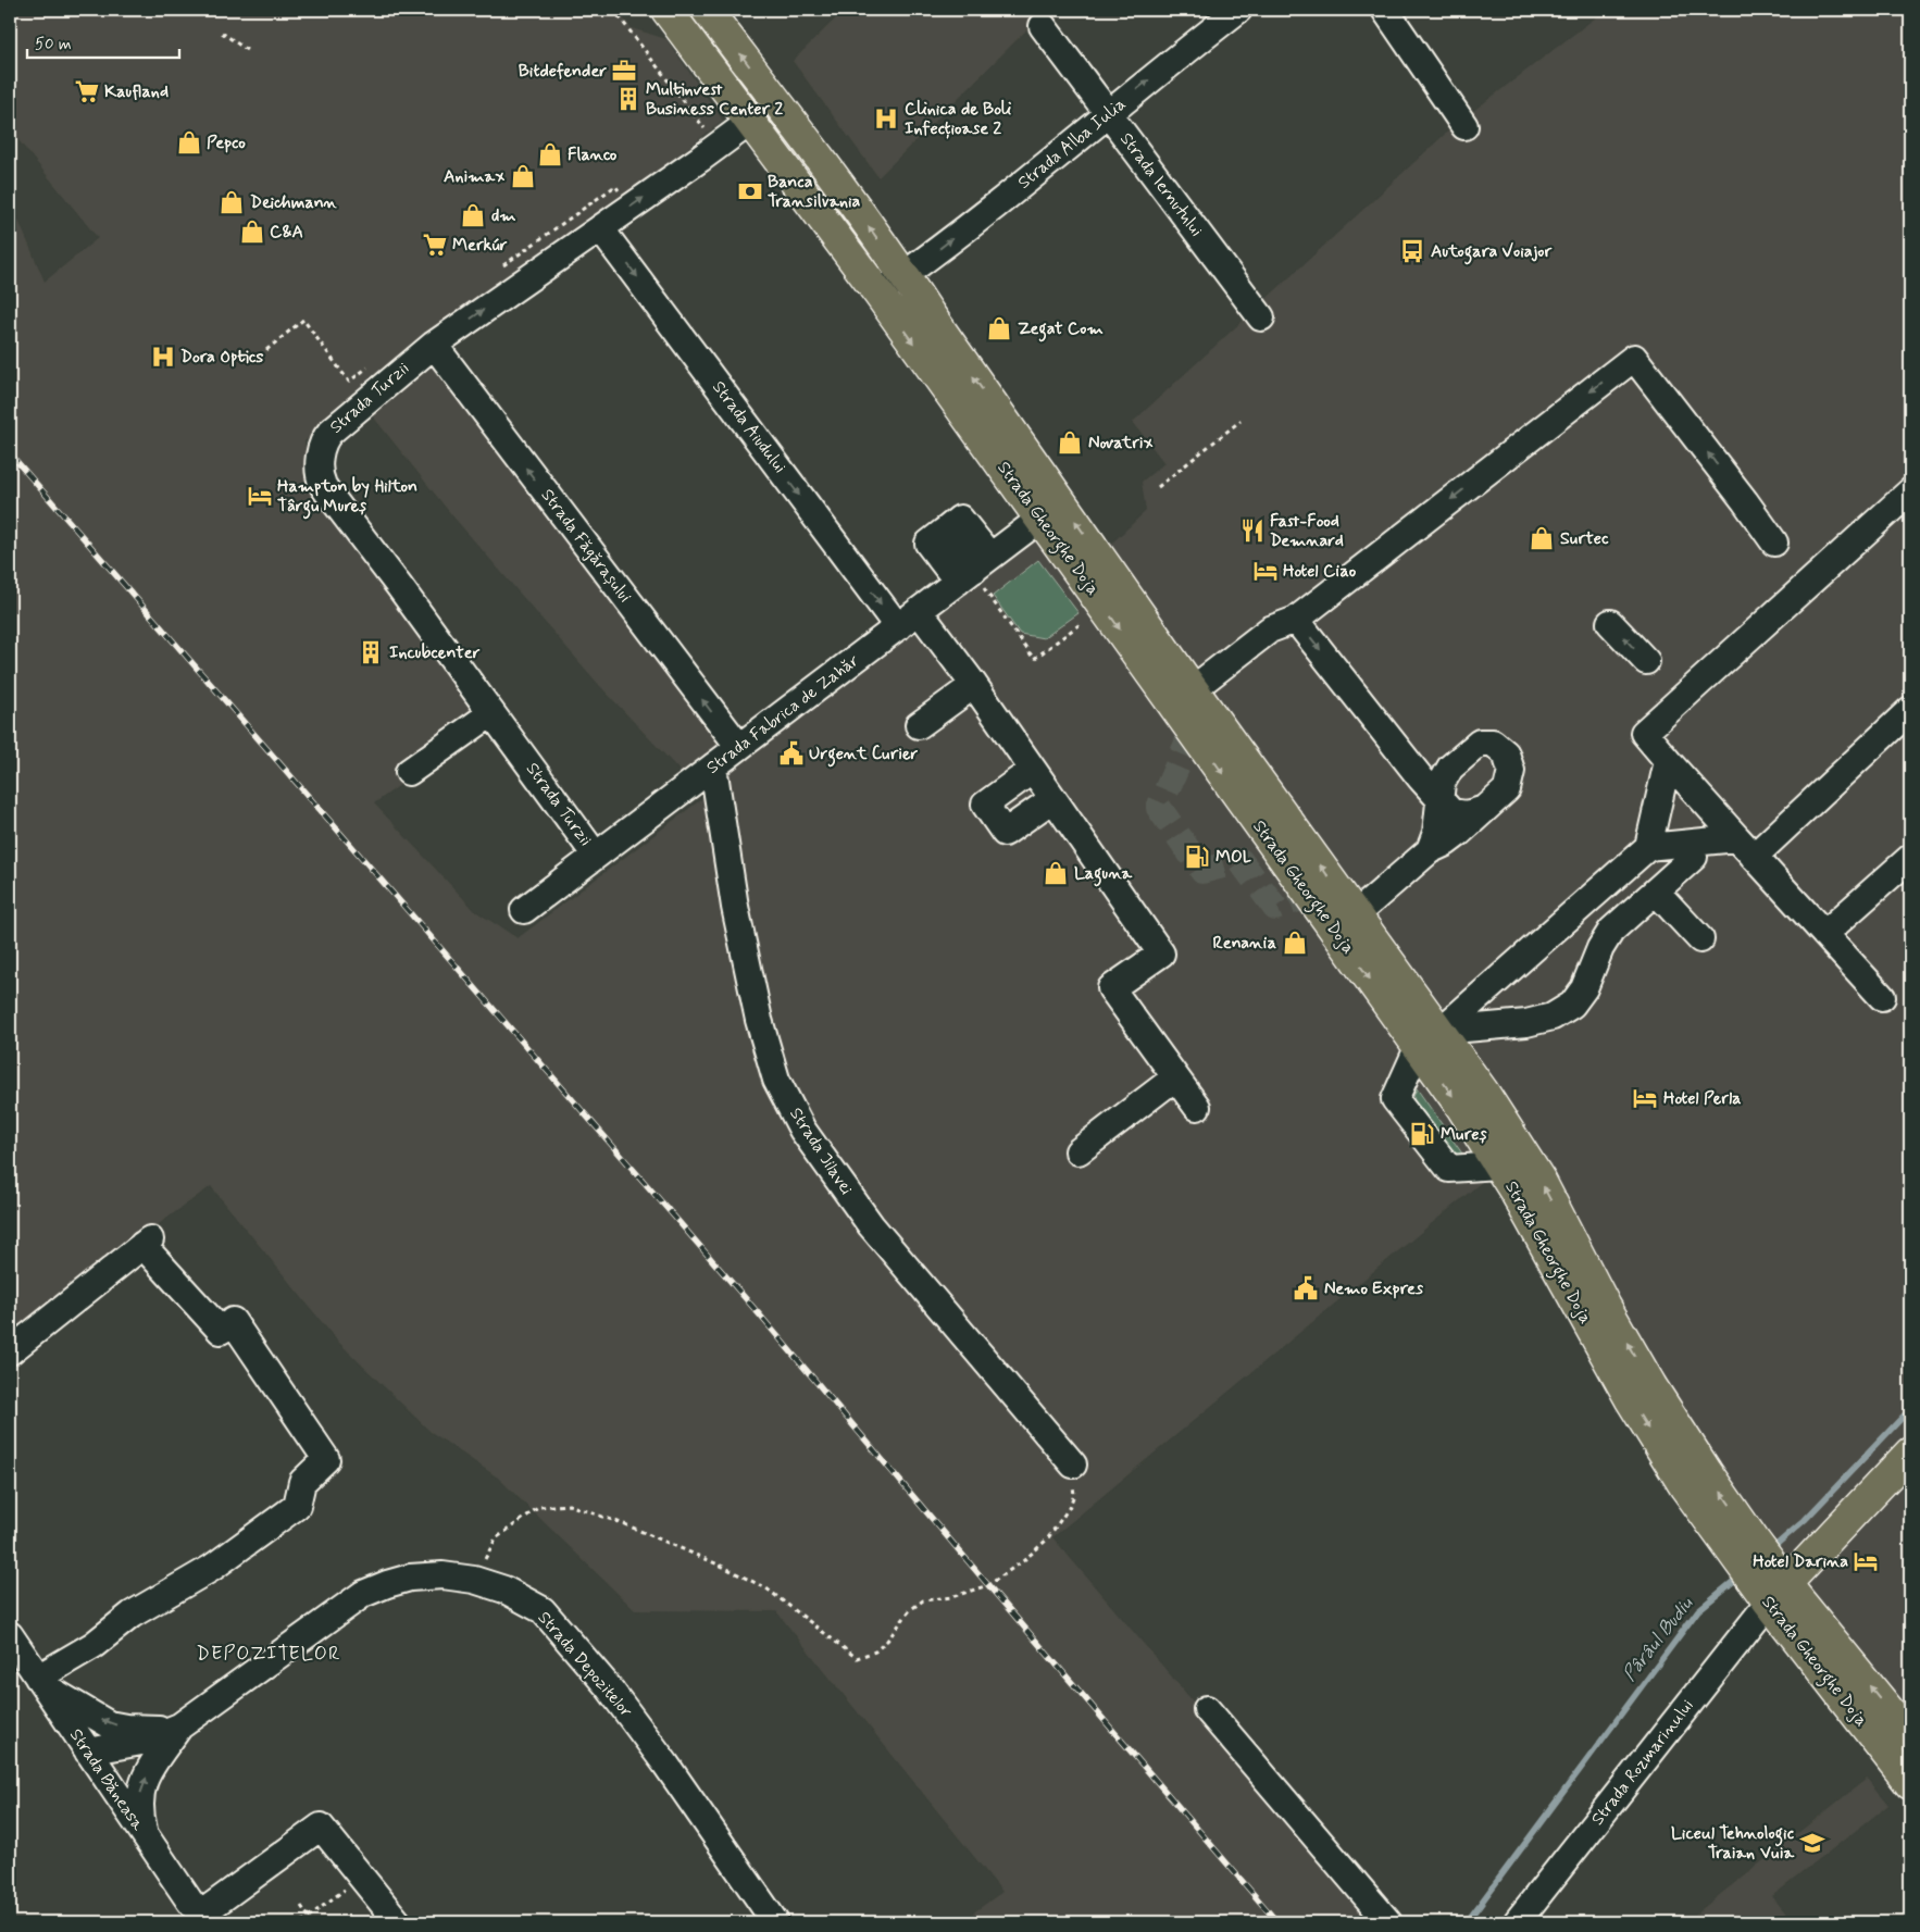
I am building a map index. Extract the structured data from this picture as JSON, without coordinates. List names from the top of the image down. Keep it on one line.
{"streets":{"main road":["Strada Gheorghe Doja"],"street":["Strada Alba Iulia","Strada Iernutului","Strada Turzii","Strada Aiudului","Strada Făgărașului","Strada Fabrica de Zahăr","Strada Jilavei","Strada Depozitelor","Strada Rozmarinului","Strada Băneasa"]},"crossings":[["Strada Alba Iulia","Strada Iernutului"],["Strada Alba Iulia","Strada Gheorghe Doja"],["Strada Turzii","Strada Aiudului"],["Strada Turzii","Strada Gheorghe Doja"],["Strada Turzii","Strada Făgărașului"],["Strada Turzii","Strada Fabrica de Zahăr"],["Strada Aiudului","Strada Fabrica de Zahăr"],["Strada Gheorghe Doja","Strada Fabrica de Zahăr"],["Strada Gheorghe Doja","Strada Rozmarinului"],["Strada Făgărașului","Strada Fabrica de Zahăr"],["Strada Fabrica de Zahăr","Strada Jilavei"],["Strada Depozitelor","Strada Băneasa"]],"one_way":["Strada Alba Iulia","Strada Turzii","Strada Aiudului","Strada Făgărașului"],"districts":["DEPOZITELOR"],"water":["Pârâul Budiu"],"places":{"office":["Bitdefender"],"supermarket":["Kaufland","Merkúr"],"building":["Multinvest Business Center 2","Incubcenter"],"hospital":["Clinica de Boli Infecțioase 2","Dora Optics"],"shop":["Pepco","Flanco","Animax","Deichmann","dm","C&A","Zegat Com","Novatrix","Surtec","Laguna","Renania"],"bank":["Banca Transilvania"],"bus stop":["Autogara Voiajor"],"hotel":["Hampton by Hilton Târgu Mureș","Hotel Ciao","Hotel Perla","Hotel Darina"],"restaurant":["Fast-Food Demnard"],"public building":["Urgent Curier","Nemo Expres"],"fuel station":["MOL","Mureș"],"school or university":["Liceul Tehnologic Traian Vuia"]},"scale_bar":"50 m"}
